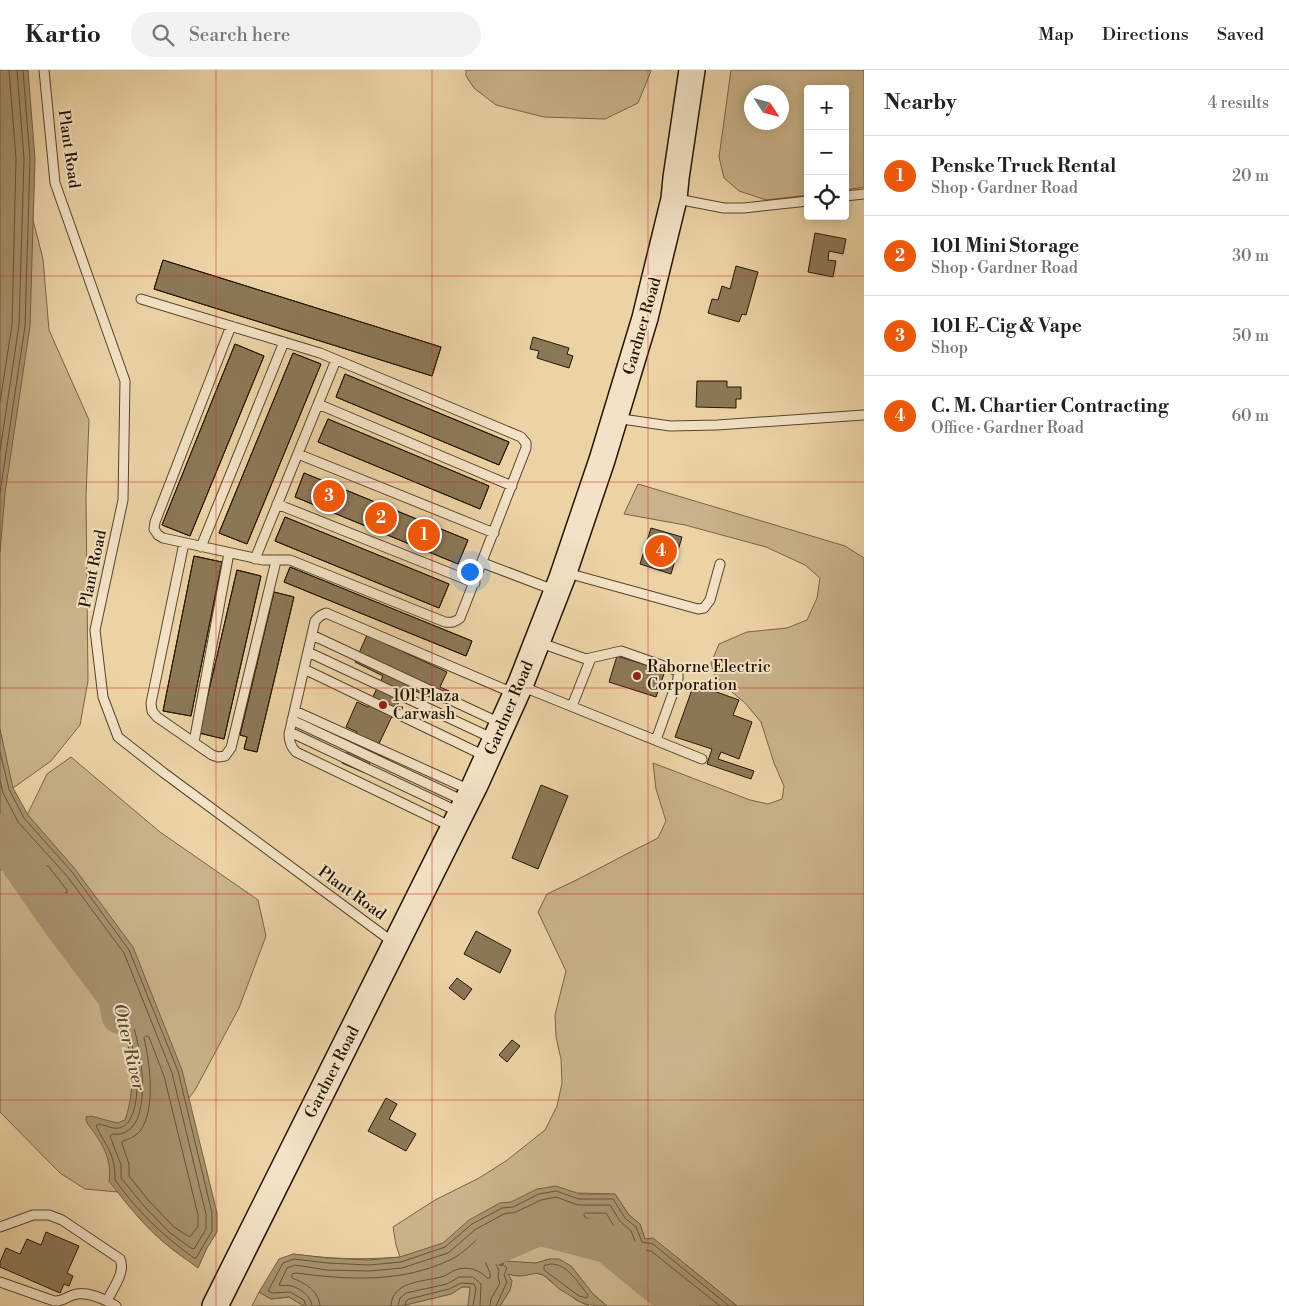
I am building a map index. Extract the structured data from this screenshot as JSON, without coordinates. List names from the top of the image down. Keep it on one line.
{"streets":{"main road":["Gardner Road"],"lane":["Plant Road"]},"crossings":[["Plant Road","Gardner Road"]],"water":["Otter River"],"places":["Raborne Electric Corporation","101 Plaza Carwash"],"north":"bottom right","page":{"header":"Kartio","search":"Search here","nav":["Map","Directions","Saved"],"heading":["Nearby","4 results"],"map_buttons":["+","−"],"list":[{"mark":"1","name":"Penske Truck Rental","note":"Shop · Gardner Road","value":"20 m"},{"mark":"2","name":"101 Mini Storage","note":"Shop · Gardner Road","value":"30 m"},{"mark":"3","name":"101 E-Cig & Vape","note":"Shop","value":"50 m"},{"mark":"4","name":"C. M. Chartier Contracting","note":"Office · Gardner Road","value":"60 m"}],"pins":["3","2","1","4"]}}
